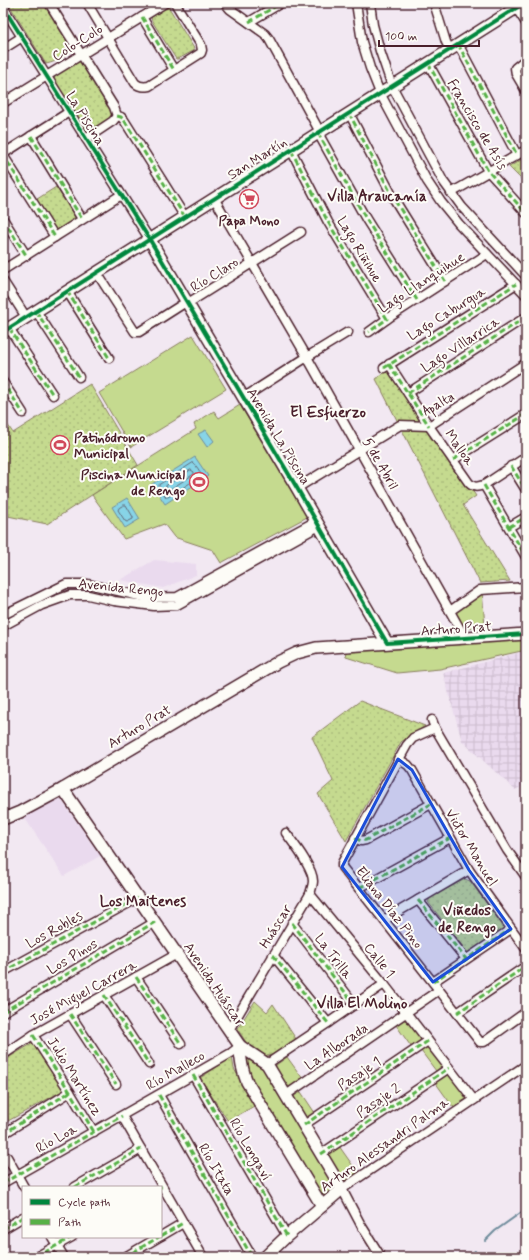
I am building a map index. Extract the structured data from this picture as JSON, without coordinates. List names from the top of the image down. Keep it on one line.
{"streets":{"street":["Colo-Colo","La Piscina","Francisco de Asís","San Martín","Lago Riñihue","Río Claro","Lago Llanquihue","Lago Caburgua","Lago Villarrica","Apalta","Avenida La Piscina","Malloa","5 de Abril","Avenida Rengo","Arturo Prat","Victor Manuel","Eliana Díaz Pino","Huáscar","Los Robles","Los Pinos","La Trilla","Calle 1","Avenida Huáscar","José Miguel Carrera","La Alborada","Río Malleco","Pasaje 1","Julio Martínez","Pasaje 2","Río Loa","Arturo Alessandri Palma","Río Longaví","Río Itata"]},"crossings":[["Colo-Colo","La Piscina"],["La Piscina","San Martín"],["La Piscina","Avenida La Piscina"],["Francisco de Asís","San Martín"],["San Martín","Lago Riñihue"],["San Martín","Río Claro"],["San Martín","Avenida La Piscina"],["San Martín","5 de Abril"],["Lago Riñihue","Lago Llanquihue"],["Río Claro","Avenida La Piscina"],["Río Claro","5 de Abril"],["Lago Caburgua","Lago Villarrica"],["Lago Caburgua","Apalta"],["Lago Caburgua","Malloa"],["Apalta","Avenida La Piscina"],["Apalta","Malloa"],["Apalta","5 de Abril"],["Avenida La Piscina","Avenida Rengo"],["Avenida La Piscina","Arturo Prat"],["5 de Abril","Arturo Prat"],["Arturo Prat","Avenida Huáscar"],["Victor Manuel","Eliana Díaz Pino"],["Eliana Díaz Pino","La Alborada"],["Huáscar","La Trilla"],["Huáscar","Calle 1"],["Huáscar","Avenida Huáscar"],["Los Robles","Avenida Huáscar"],["Los Pinos","Avenida Huáscar"],["Calle 1","La Alborada"],["Calle 1","Pasaje 1"],["Calle 1","Pasaje 2"],["Calle 1","Arturo Alessandri Palma"],["Avenida Huáscar","José Miguel Carrera"],["Avenida Huáscar","Río Malleco"],["Avenida Huáscar","Arturo Alessandri Palma"],["José Miguel Carrera","Julio Martínez"],["Río Malleco","Río Loa"],["Río Malleco","Río Longaví"],["Río Malleco","Río Itata"],["Julio Martínez","Río Loa"],["Arturo Alessandri Palma","Río Longaví"]],"districts":["Villa Araucanía","El Esfuerzo","Los Maitenes","Viñedos de Rengo","Villa El Molino"],"places":{"supermarket":["Papa Mono"],"sports":["Patinódromo Municipal","Piscina Municipal de Rengo"]},"legend":["Cycle path","Path"],"scale_bar":"100 m"}
